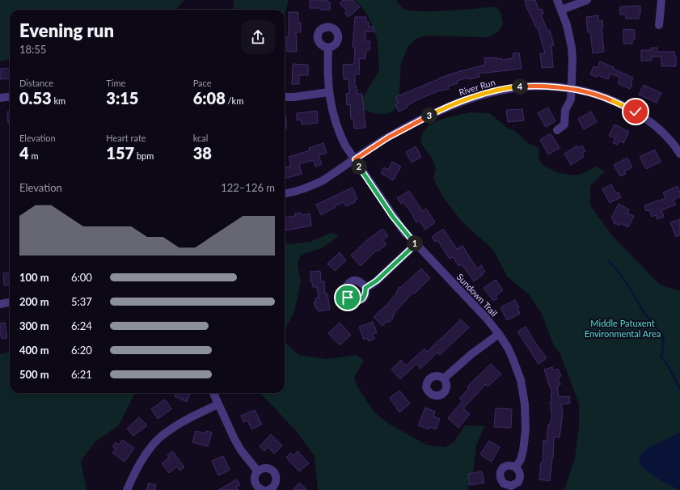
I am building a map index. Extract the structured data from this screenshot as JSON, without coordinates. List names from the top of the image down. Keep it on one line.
{"streets":{"street":["River Run","Sundown Trail"]},"crossings":[["River Run","Sundown Trail"]],"parks":["Middle Patuxent Environmental Area"],"page":{"heading":["Evening run","18:55"],"stats":[["Distance","0.53 km"],["Time","3:15"],["Pace","6:08 /km"],["Elevation","4 m"],["Heart rate","157 bpm"],["kcal","38"]],"pins":["4","3","2","1"],"chart":["Elevation","122–126 m"],"list":[{"name":"100 m","note":"6:00"},{"name":"200 m","note":"5:37"},{"name":"300 m","note":"6:24"},{"name":"400 m","note":"6:20"},{"name":"500 m","note":"6:21"}]}}
